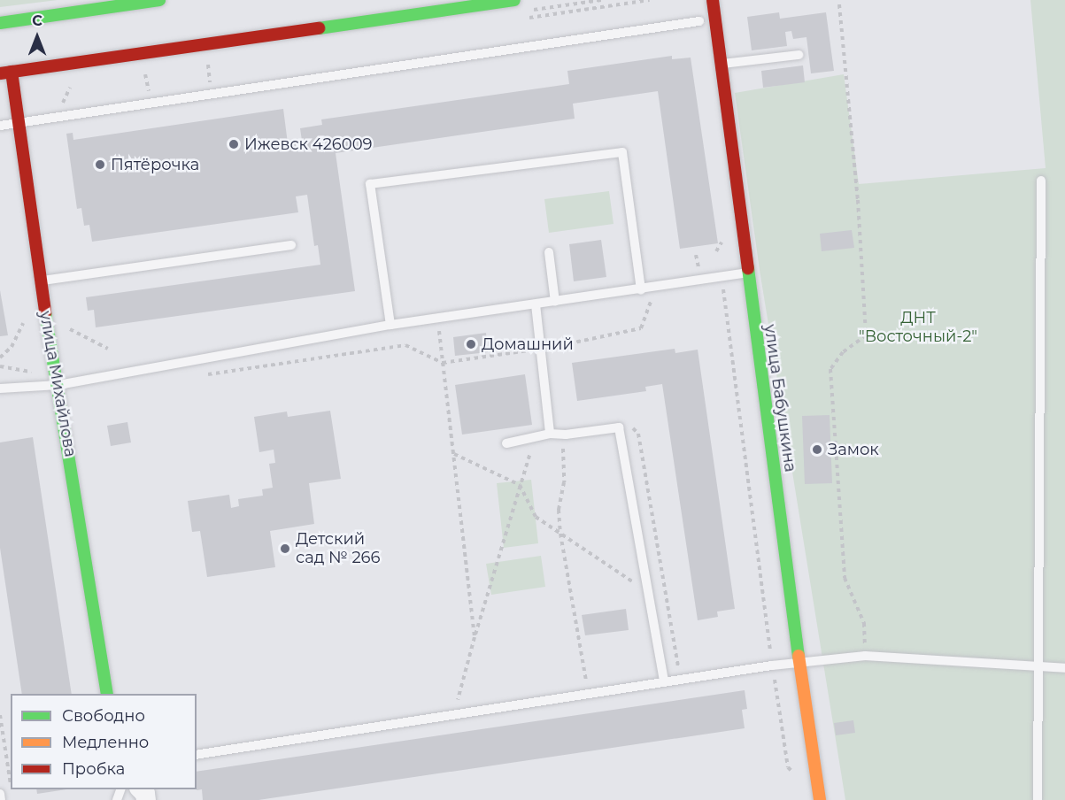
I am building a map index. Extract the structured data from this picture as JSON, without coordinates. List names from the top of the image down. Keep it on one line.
{"streets":{"street":["улица Михайлова","улица Бабушкина"]},"parks":["ДНТ \"Восточный-2\""],"places":["Ижевск 426009","Пятёрочка","Домашний","Замок","Детский сад № 266"],"legend":["Свободно","Медленно","Пробка"],"north":"top"}
